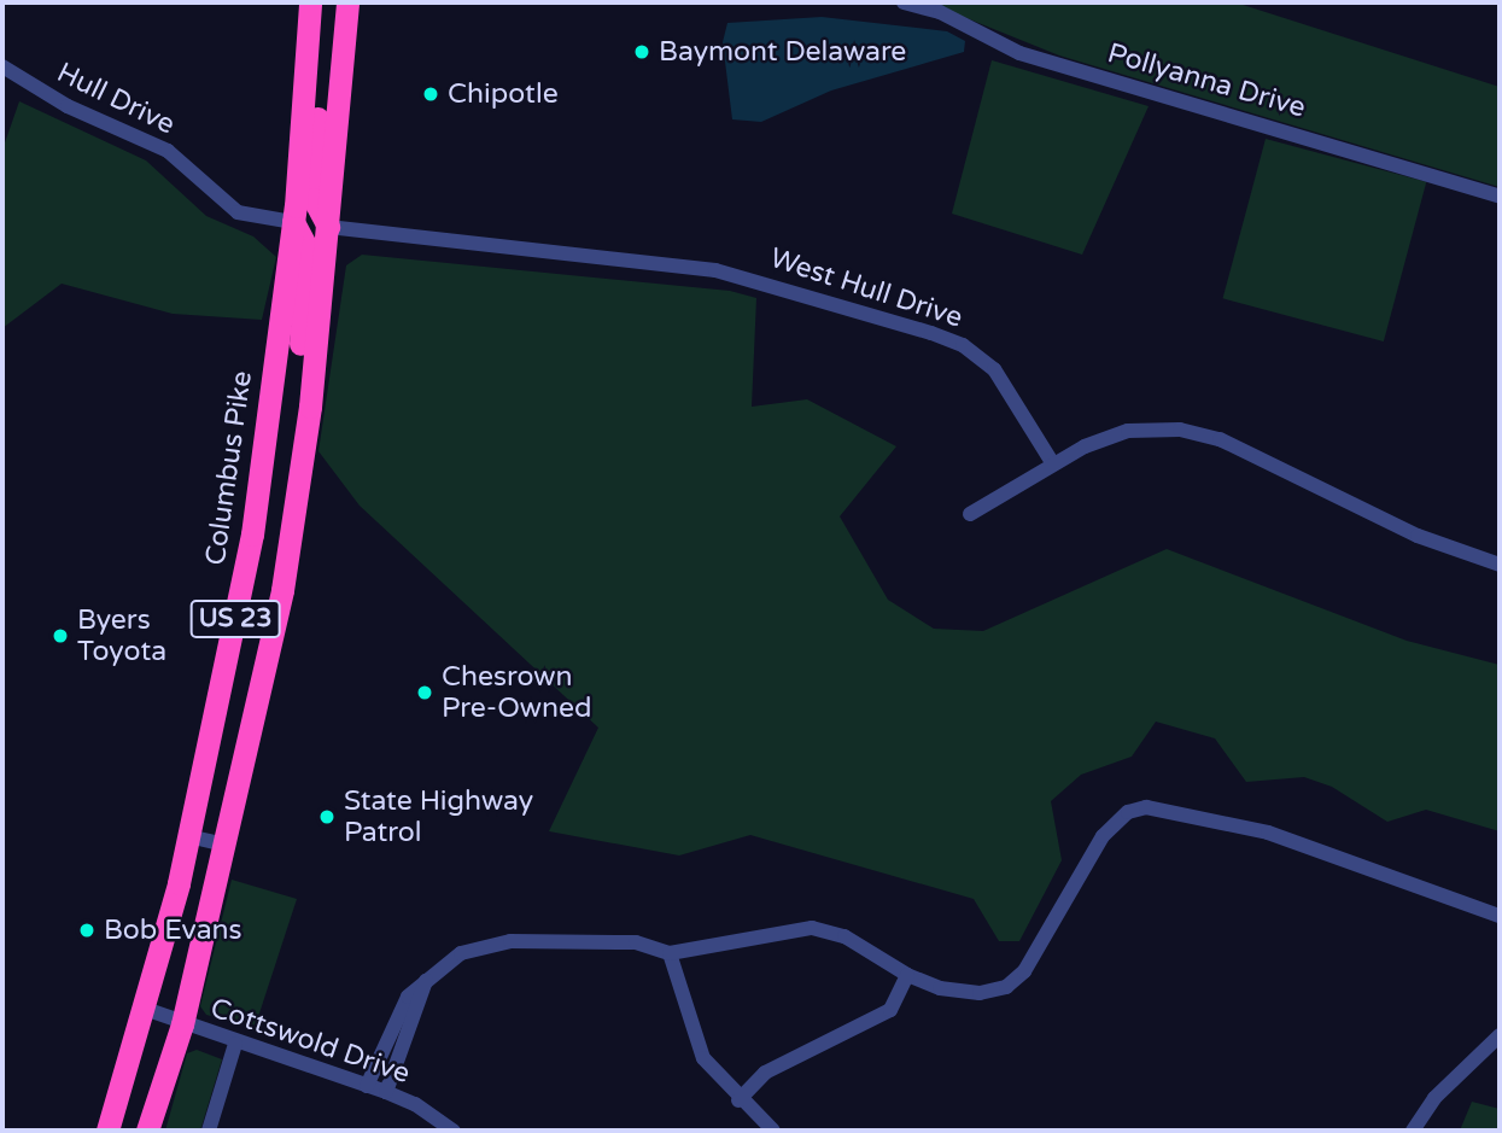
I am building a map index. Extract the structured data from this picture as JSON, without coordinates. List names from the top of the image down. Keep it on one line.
{"streets":{"highway":["Columbus Pike","US 23"],"street":["Pollyanna Drive","Hull Drive","West Hull Drive","Cottswold Drive"]},"crossings":[["Hull Drive","Columbus Pike"],["West Hull Drive","US 23"],["Columbus Pike","Cottswold Drive"],["US 23","Cottswold Drive"]],"places":["Baymont Delaware","Chipotle","Byers Toyota","Chesrown Pre-Owned","State Highway Patrol","Bob Evans"]}
